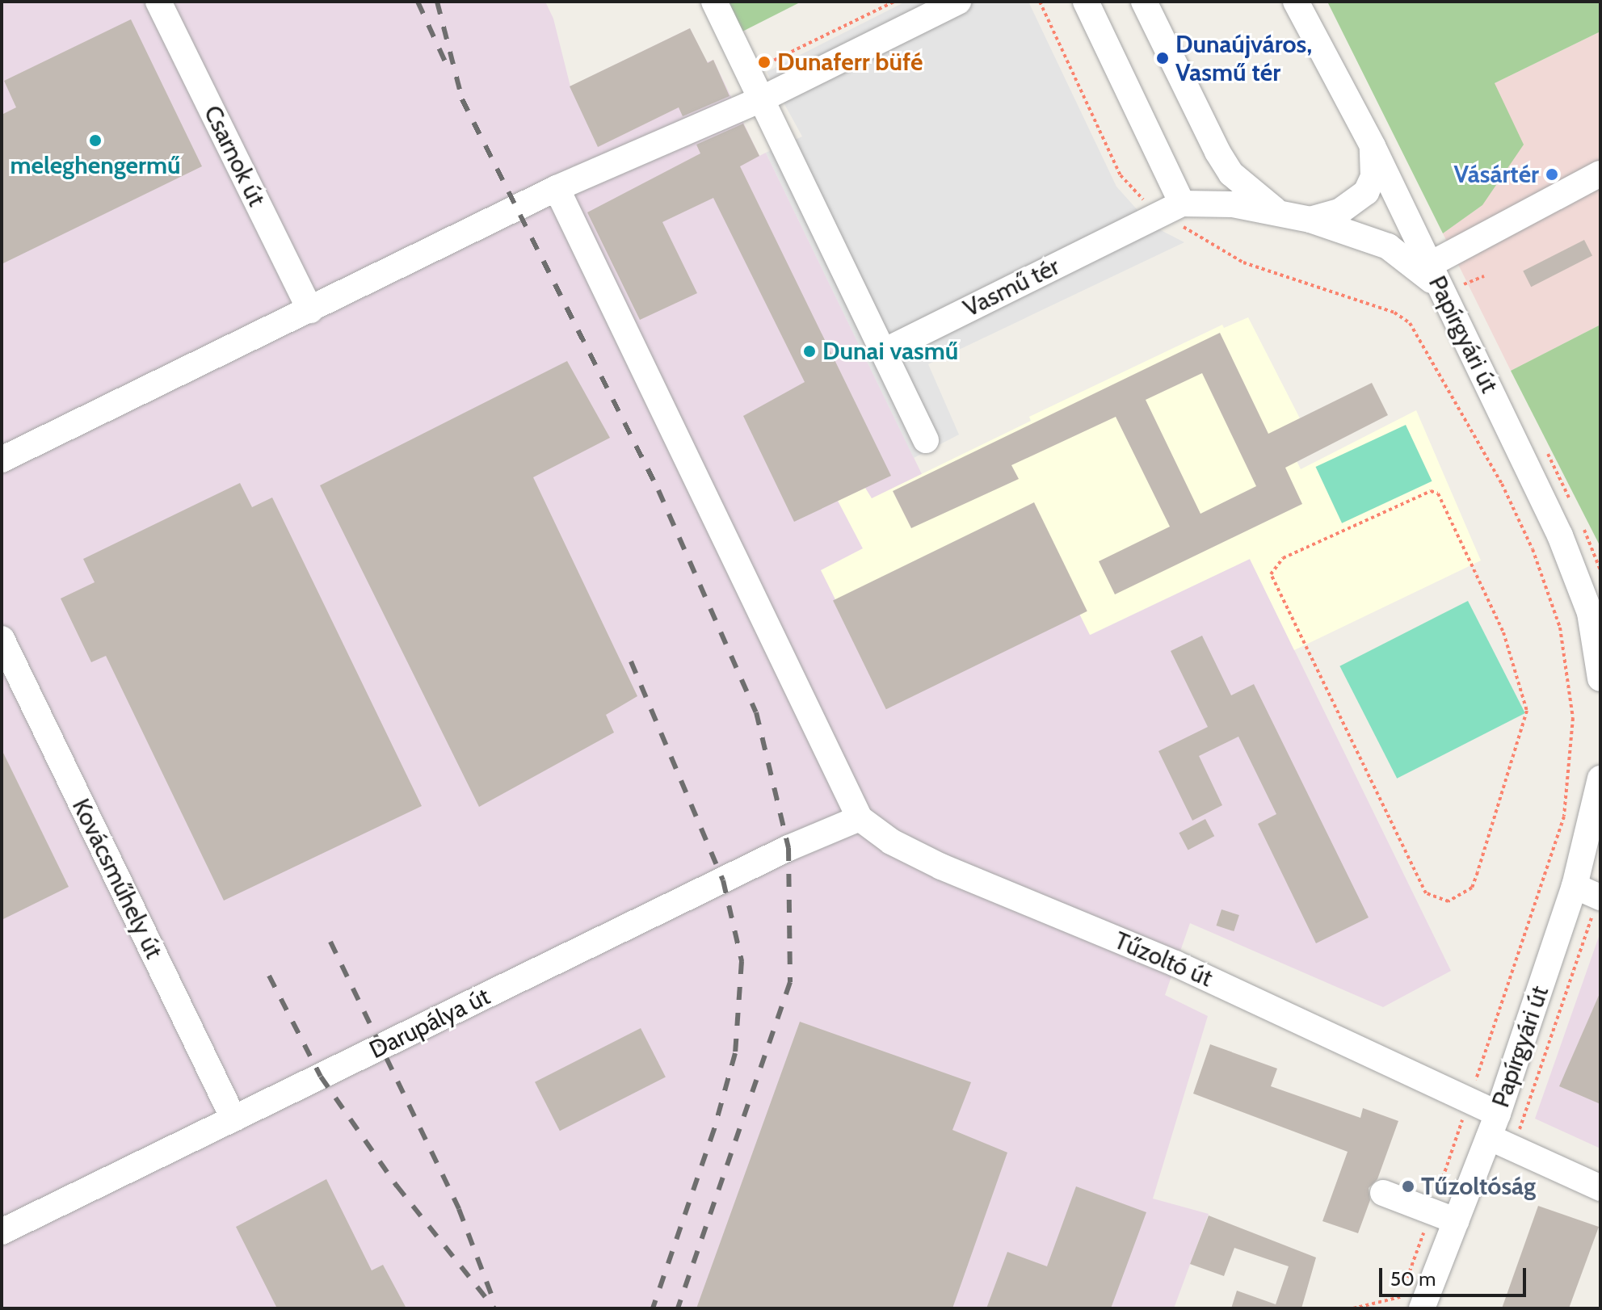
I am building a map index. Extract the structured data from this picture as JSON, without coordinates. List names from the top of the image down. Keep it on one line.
{"streets":{"street":["Csarnok út","Vasmű tér","Papírgyári út","Kovácsműhely út","Tűzoltó út","Darupálya út"]},"crossings":[["Vasmű tér","Papírgyári út"],["Papírgyári út","Tűzoltó út"],["Kovácsműhely út","Darupálya út"],["Tűzoltó út","Darupálya út"]],"places":["Dunaújváros, Vasmű tér","Dunaferr büfé","meleghengermű","Vásártér","Dunai vasmű","Tűzoltóság"],"scale_bar":"50 m"}
